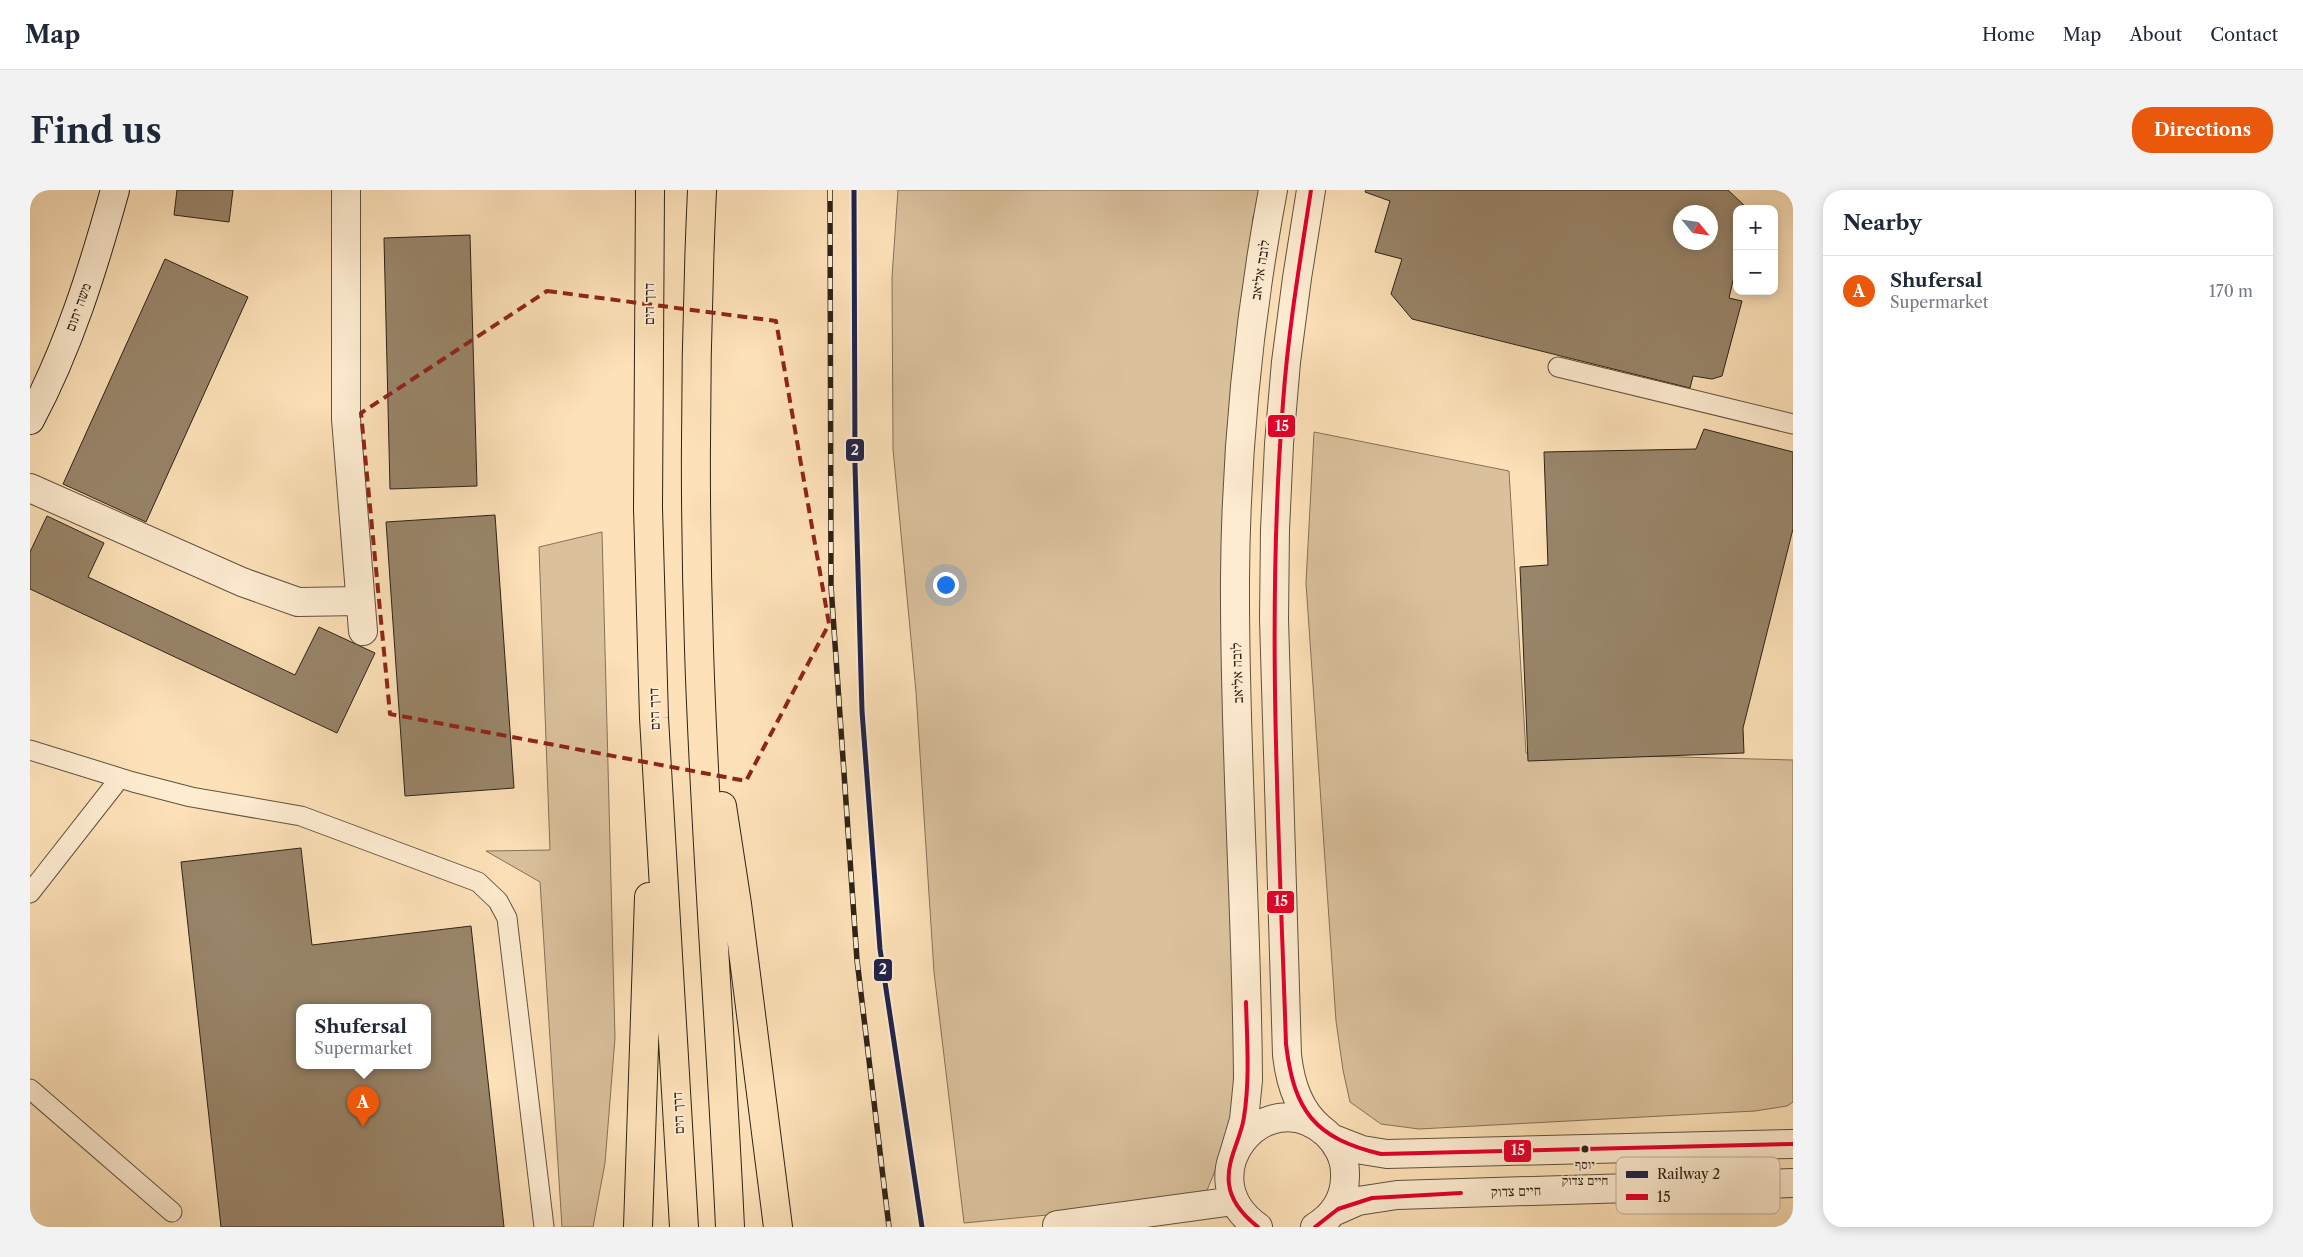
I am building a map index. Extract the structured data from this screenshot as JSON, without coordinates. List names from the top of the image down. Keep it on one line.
{"streets":{"main road":["דרך הים"],"street":["לובה אליאב","משה יתום","חיים צדוק"]},"places":["יוסף חיים צדוק"],"lines":["rail line 2","transit line 15"],"legend":["Railway 2","15"],"north":"bottom right","page":{"header":"Map","nav":["Home","Map","About","Contact"],"buttons":"Directions","title":"Find us","heading":"Nearby","map_buttons":["+","−"],"list":[{"mark":"A","name":"Shufersal","note":"Supermarket","value":"170 m"}],"popup":["Shufersal","Supermarket"],"pins":"A"}}
